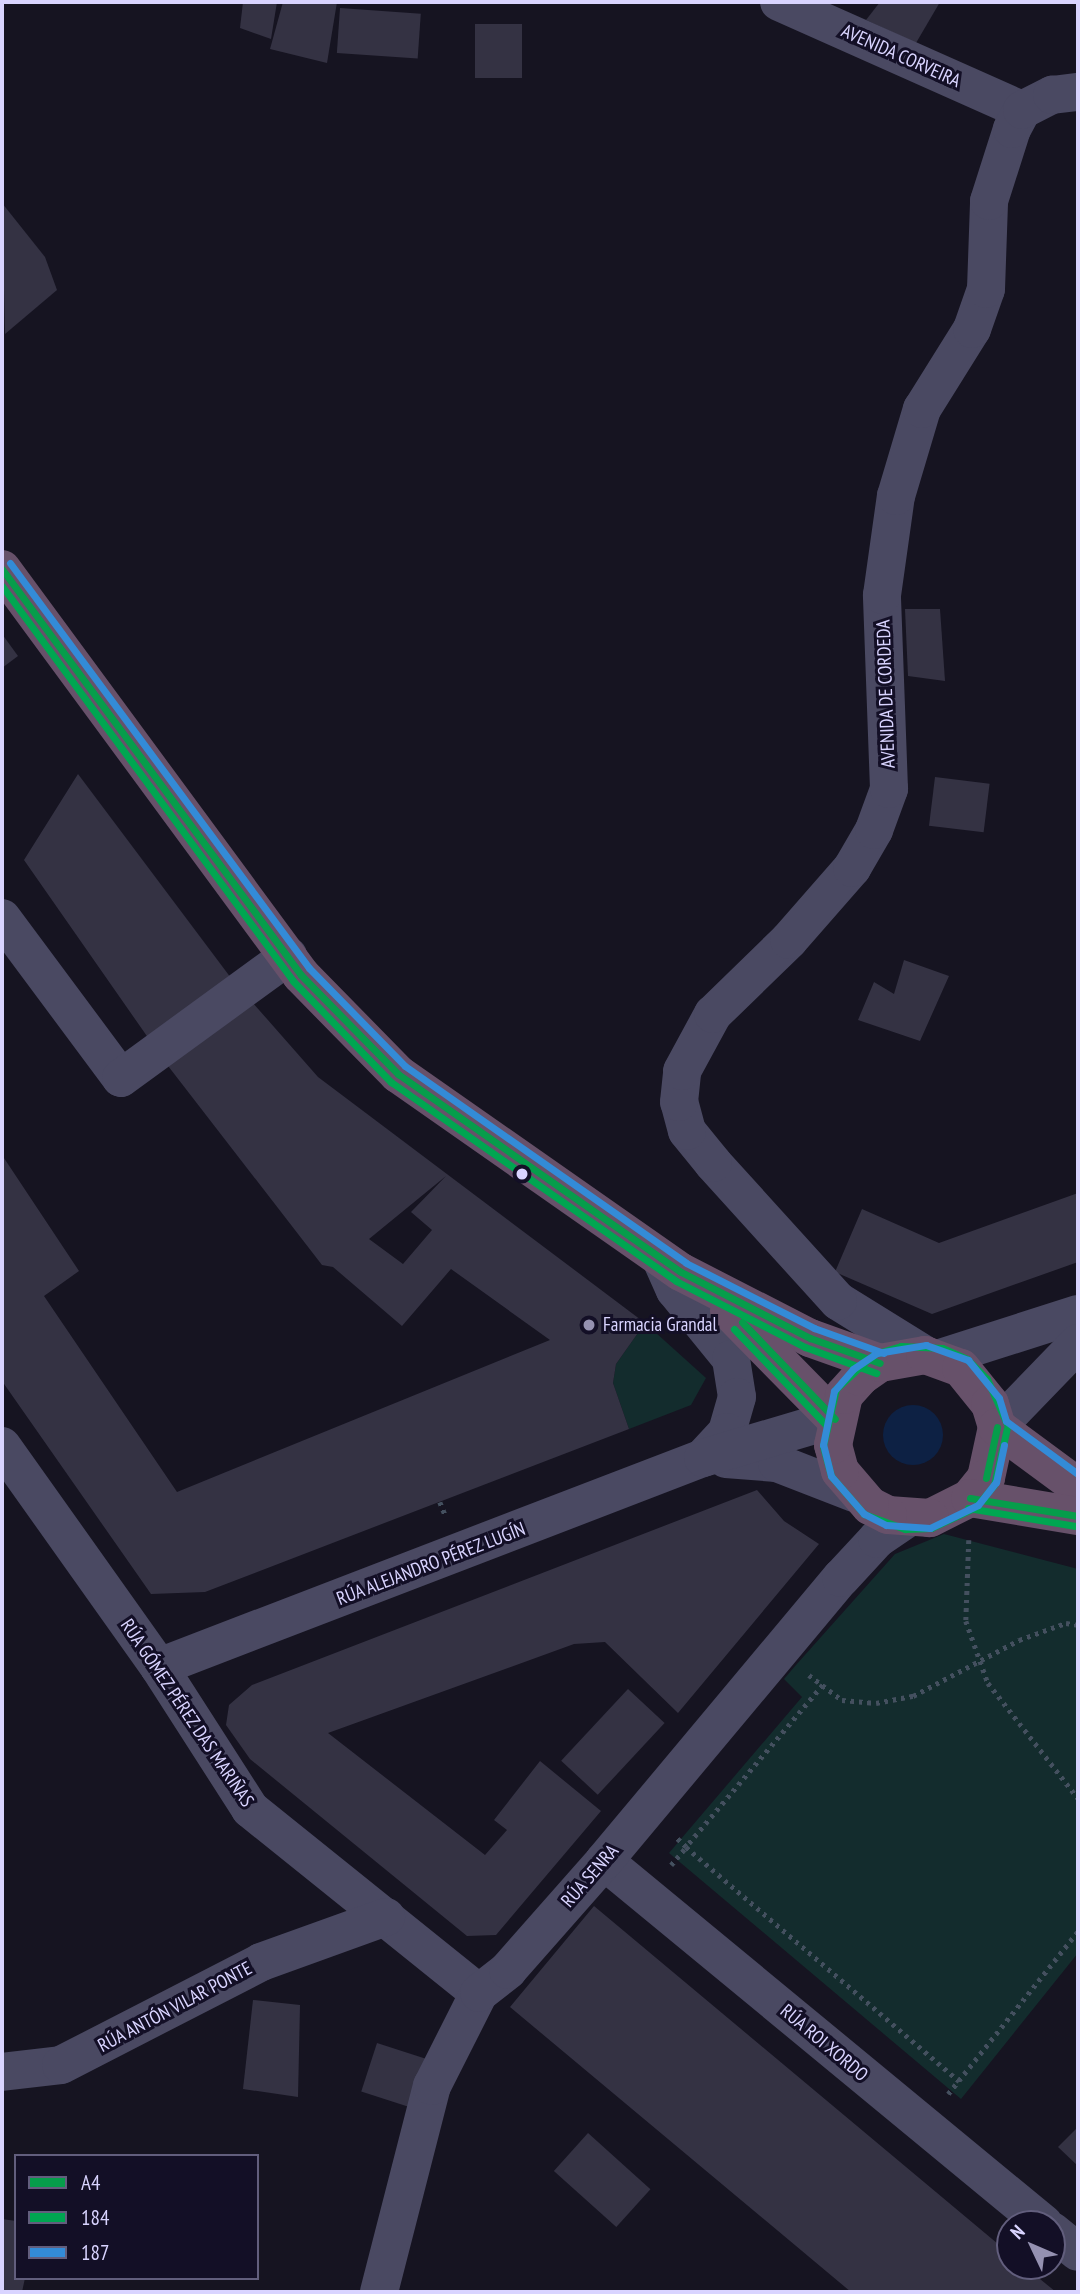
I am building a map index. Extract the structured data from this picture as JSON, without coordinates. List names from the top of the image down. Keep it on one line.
{"streets":{"street":["AVENIDA CORVEIRA","AVENIDA DE CORDEDA","RÚA ALEJANDRO PÉREZ LUGÍN","RÚA GÓMEZ PÉREZ DAS MARIÑAS","RÚA SENRA","RÚA ANTÓN VILAR PONTE","RÚA ROI XORDO"]},"crossings":[["AVENIDA CORVEIRA","AVENIDA DE CORDEDA"],["AVENIDA DE CORDEDA","RÚA ALEJANDRO PÉREZ LUGÍN"],["AVENIDA DE CORDEDA","RÚA SENRA"],["RÚA ALEJANDRO PÉREZ LUGÍN","RÚA GÓMEZ PÉREZ DAS MARIÑAS"],["RÚA ALEJANDRO PÉREZ LUGÍN","RÚA SENRA"],["RÚA GÓMEZ PÉREZ DAS MARIÑAS","RÚA SENRA"],["RÚA GÓMEZ PÉREZ DAS MARIÑAS","RÚA ANTÓN VILAR PONTE"],["RÚA SENRA","RÚA ROI XORDO"]],"places":["Farmacia Grandal"],"lines":["transit line 187","transit line A4","transit line 184"],"legend":["A4","184","187"],"north":"top left"}
